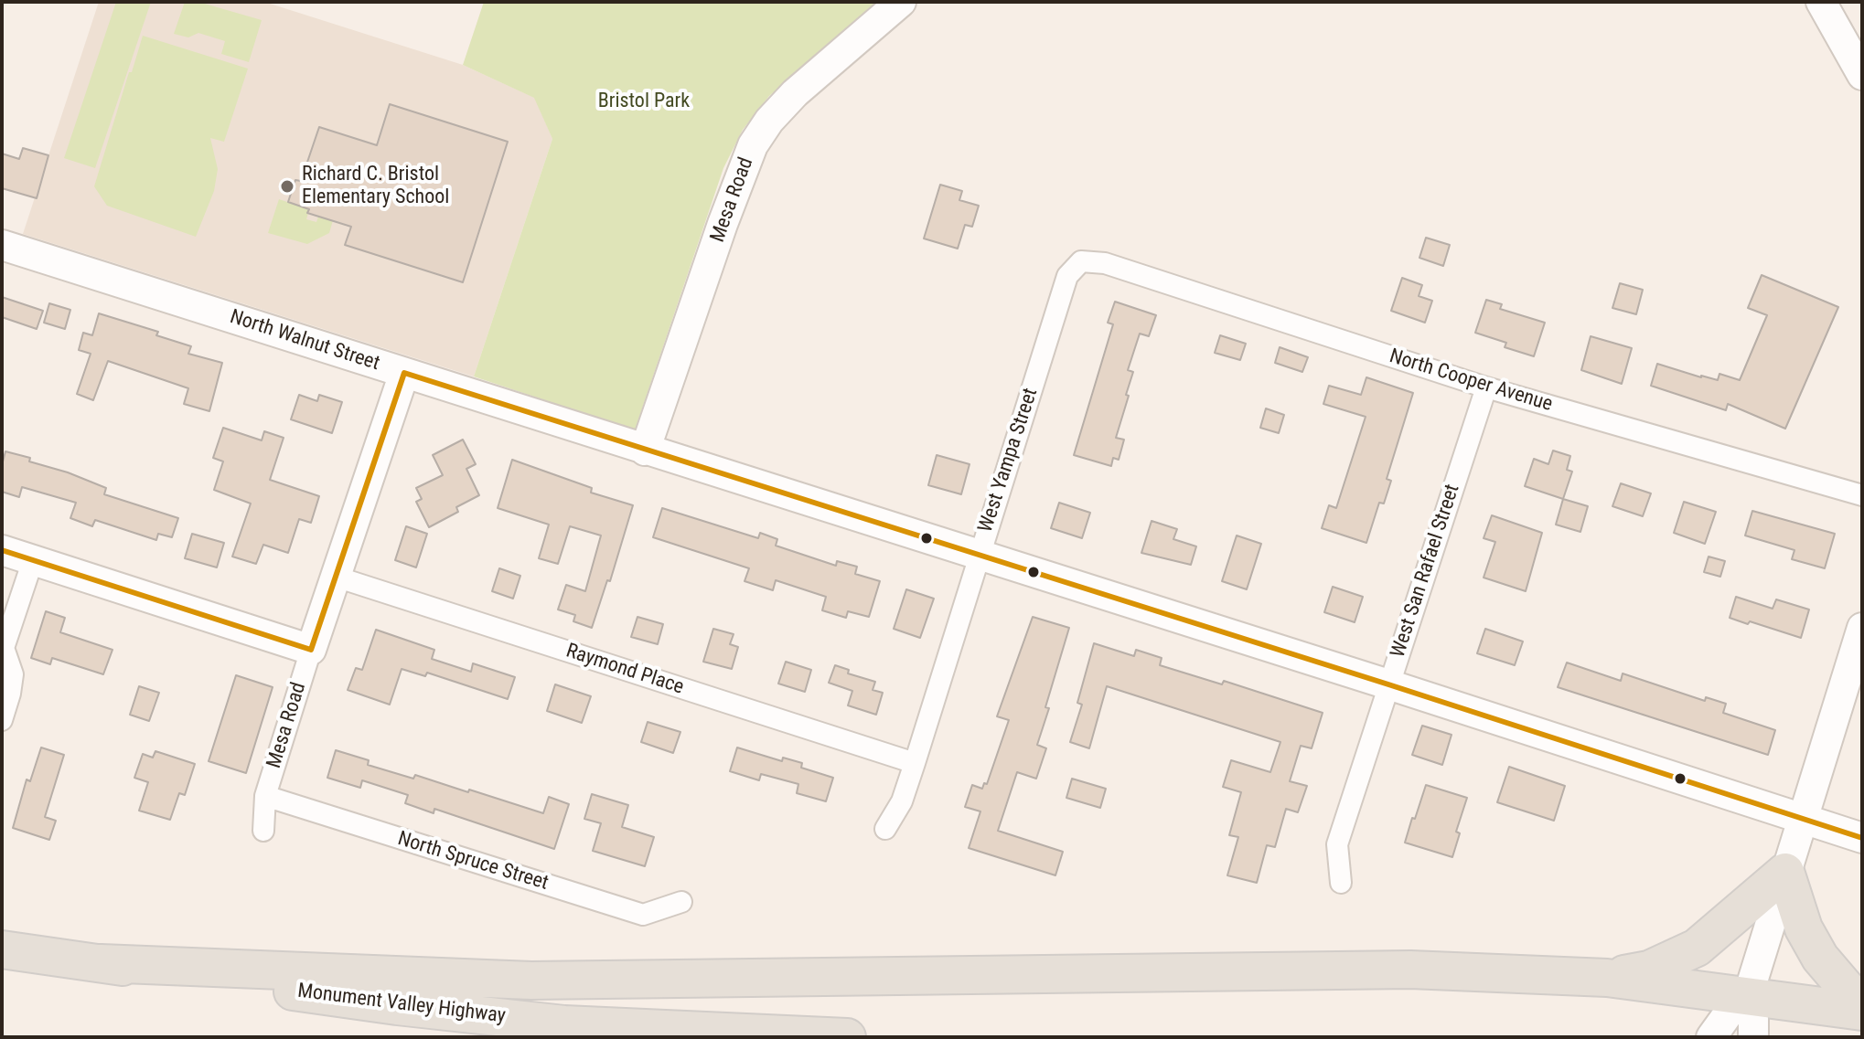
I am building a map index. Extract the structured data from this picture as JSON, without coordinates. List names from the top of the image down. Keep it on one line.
{"streets":{"highway":["Monument Valley Highway"],"main road":["Mesa Road","North Walnut Street"],"street":["North Cooper Avenue","West Yampa Street","West San Rafael Street","Raymond Place","North Spruce Street"]},"crossings":[["Mesa Road","North Walnut Street"],["Mesa Road","Raymond Place"],["Mesa Road","North Spruce Street"],["North Walnut Street","West Yampa Street"],["North Walnut Street","West San Rafael Street"],["North Cooper Avenue","West Yampa Street"],["North Cooper Avenue","West San Rafael Street"],["West Yampa Street","Raymond Place"]],"parks":["Bristol Park"],"places":["Richard C. Bristol Elementary School"]}
